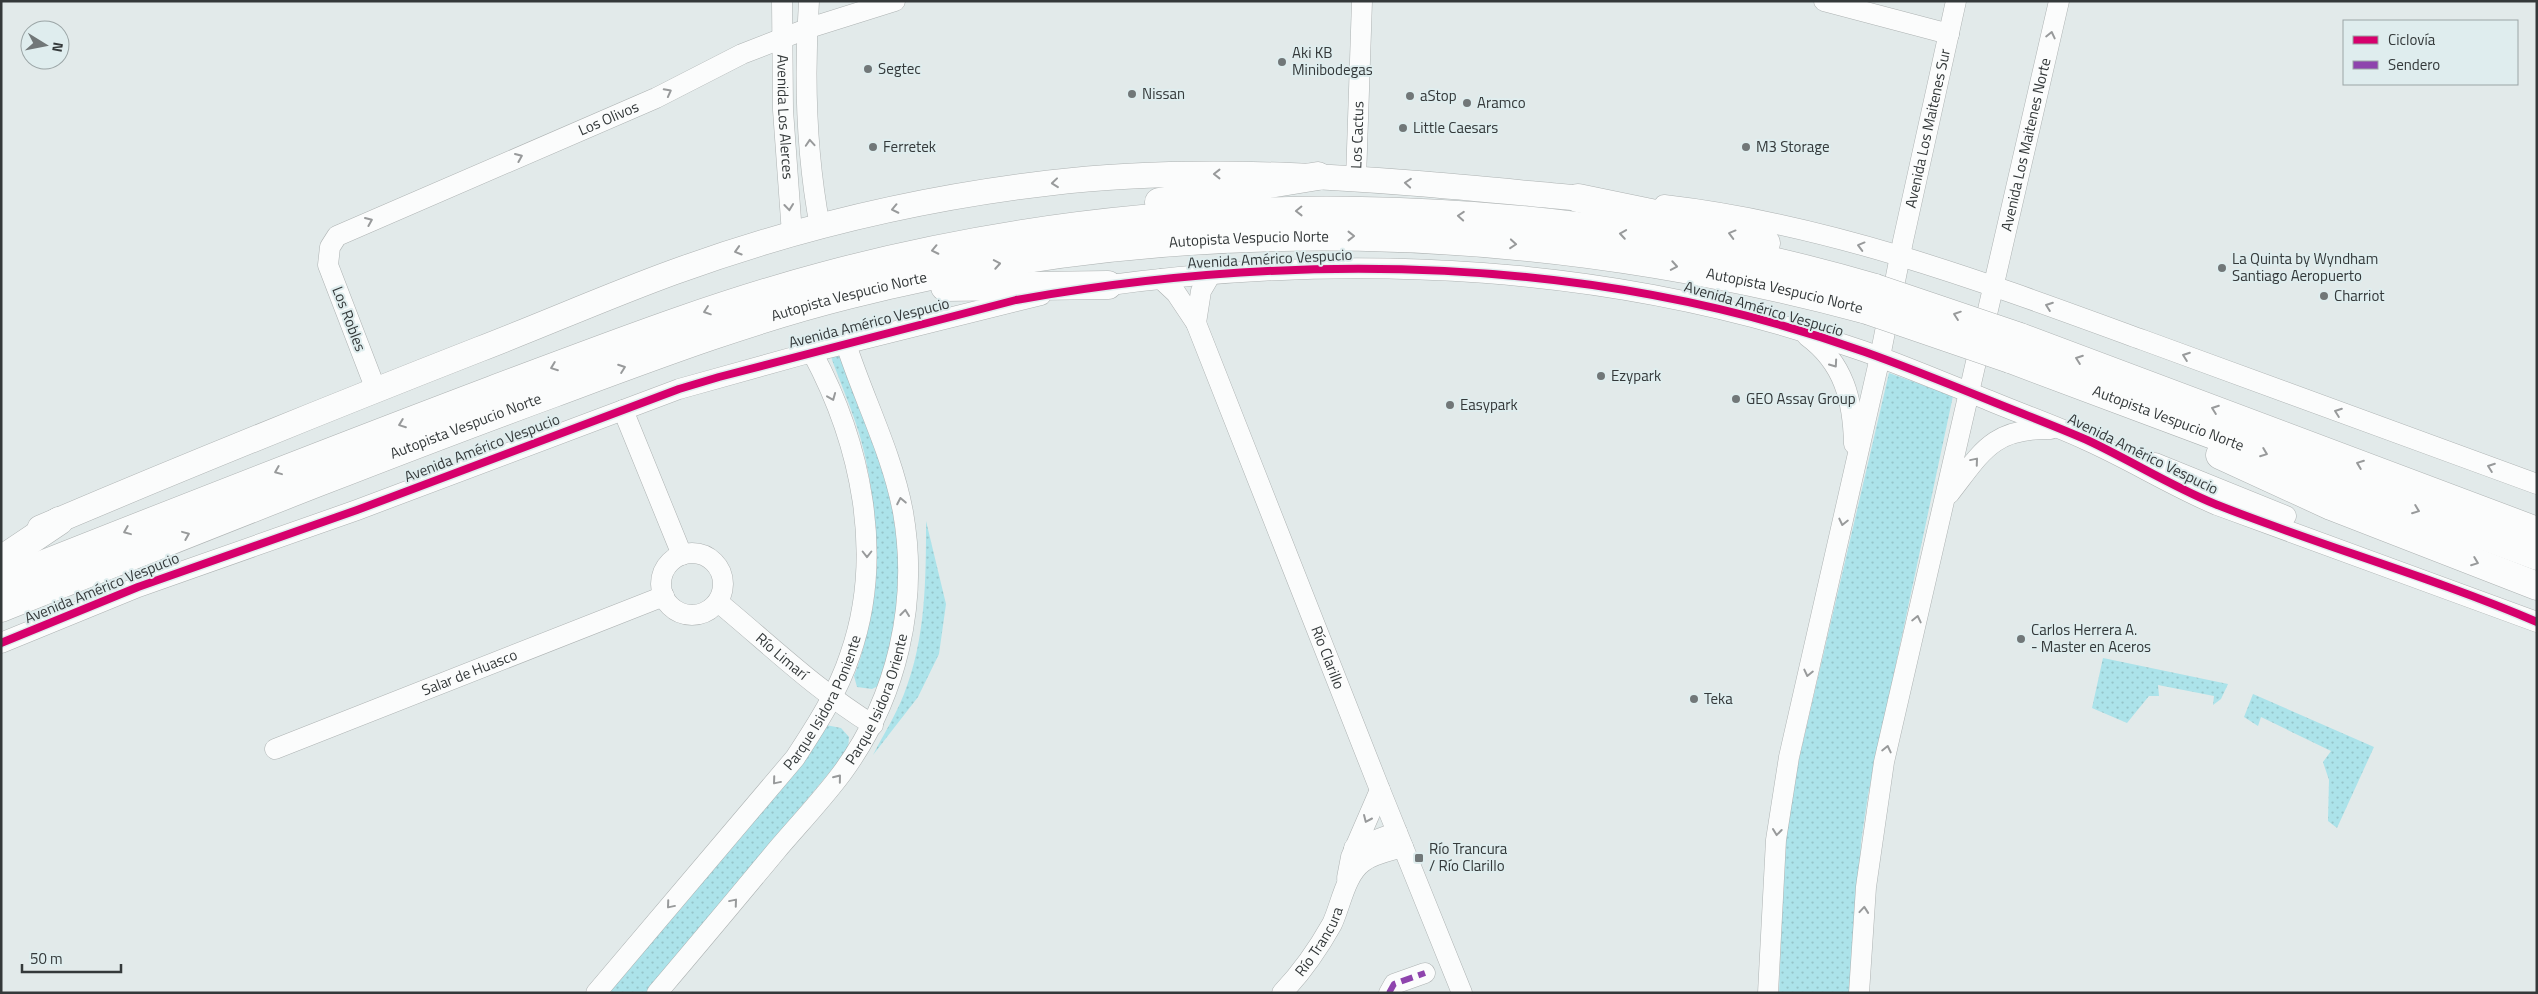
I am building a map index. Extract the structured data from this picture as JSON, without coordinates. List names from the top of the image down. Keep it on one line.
{"streets":{"highway":["Autopista Vespucio Norte"],"street":["Los Olivos","Avenida Los Alerces","Avenida Los Maitenes Sur","Los Cactus","Avenida Los Maitenes Norte","Avenida Américo Vespucio","Los Robles","Río Limarí","Río Clarillo","Salar de Huasco","Parque Isidora Oriente","Parque Isidora Poniente","Río Trancura"]},"crossings":[["Los Olivos","Avenida Los Alerces"],["Los Olivos","Los Robles"],["Avenida Los Maitenes Sur","Avenida Américo Vespucio"],["Avenida Los Maitenes Norte","Avenida Américo Vespucio"],["Avenida Américo Vespucio","Río Clarillo"],["Avenida Américo Vespucio","Parque Isidora Oriente"],["Avenida Américo Vespucio","Parque Isidora Poniente"],["Río Limarí","Salar de Huasco"],["Río Limarí","Parque Isidora Oriente"],["Río Limarí","Parque Isidora Poniente"],["Río Clarillo","Río Trancura"]],"one_way":["Los Olivos","Parque Isidora Oriente","Parque Isidora Poniente"],"places":{"other":["Aki KB Minibodegas","Segtec","Nissan","aStop","Aramco","Little Caesars","Ferretek","M3 Storage","La Quinta by Wyndham Santiago Aeropuerto","Charriot","Ezypark","GEO Assay Group","Easypark","Carlos Herrera A. - Master en Aceros","Teka"],"transit":["Río Trancura / Río Clarillo"]},"legend":["Ciclovía","Sendero"],"scale_bar":"50 m","north":"right"}
